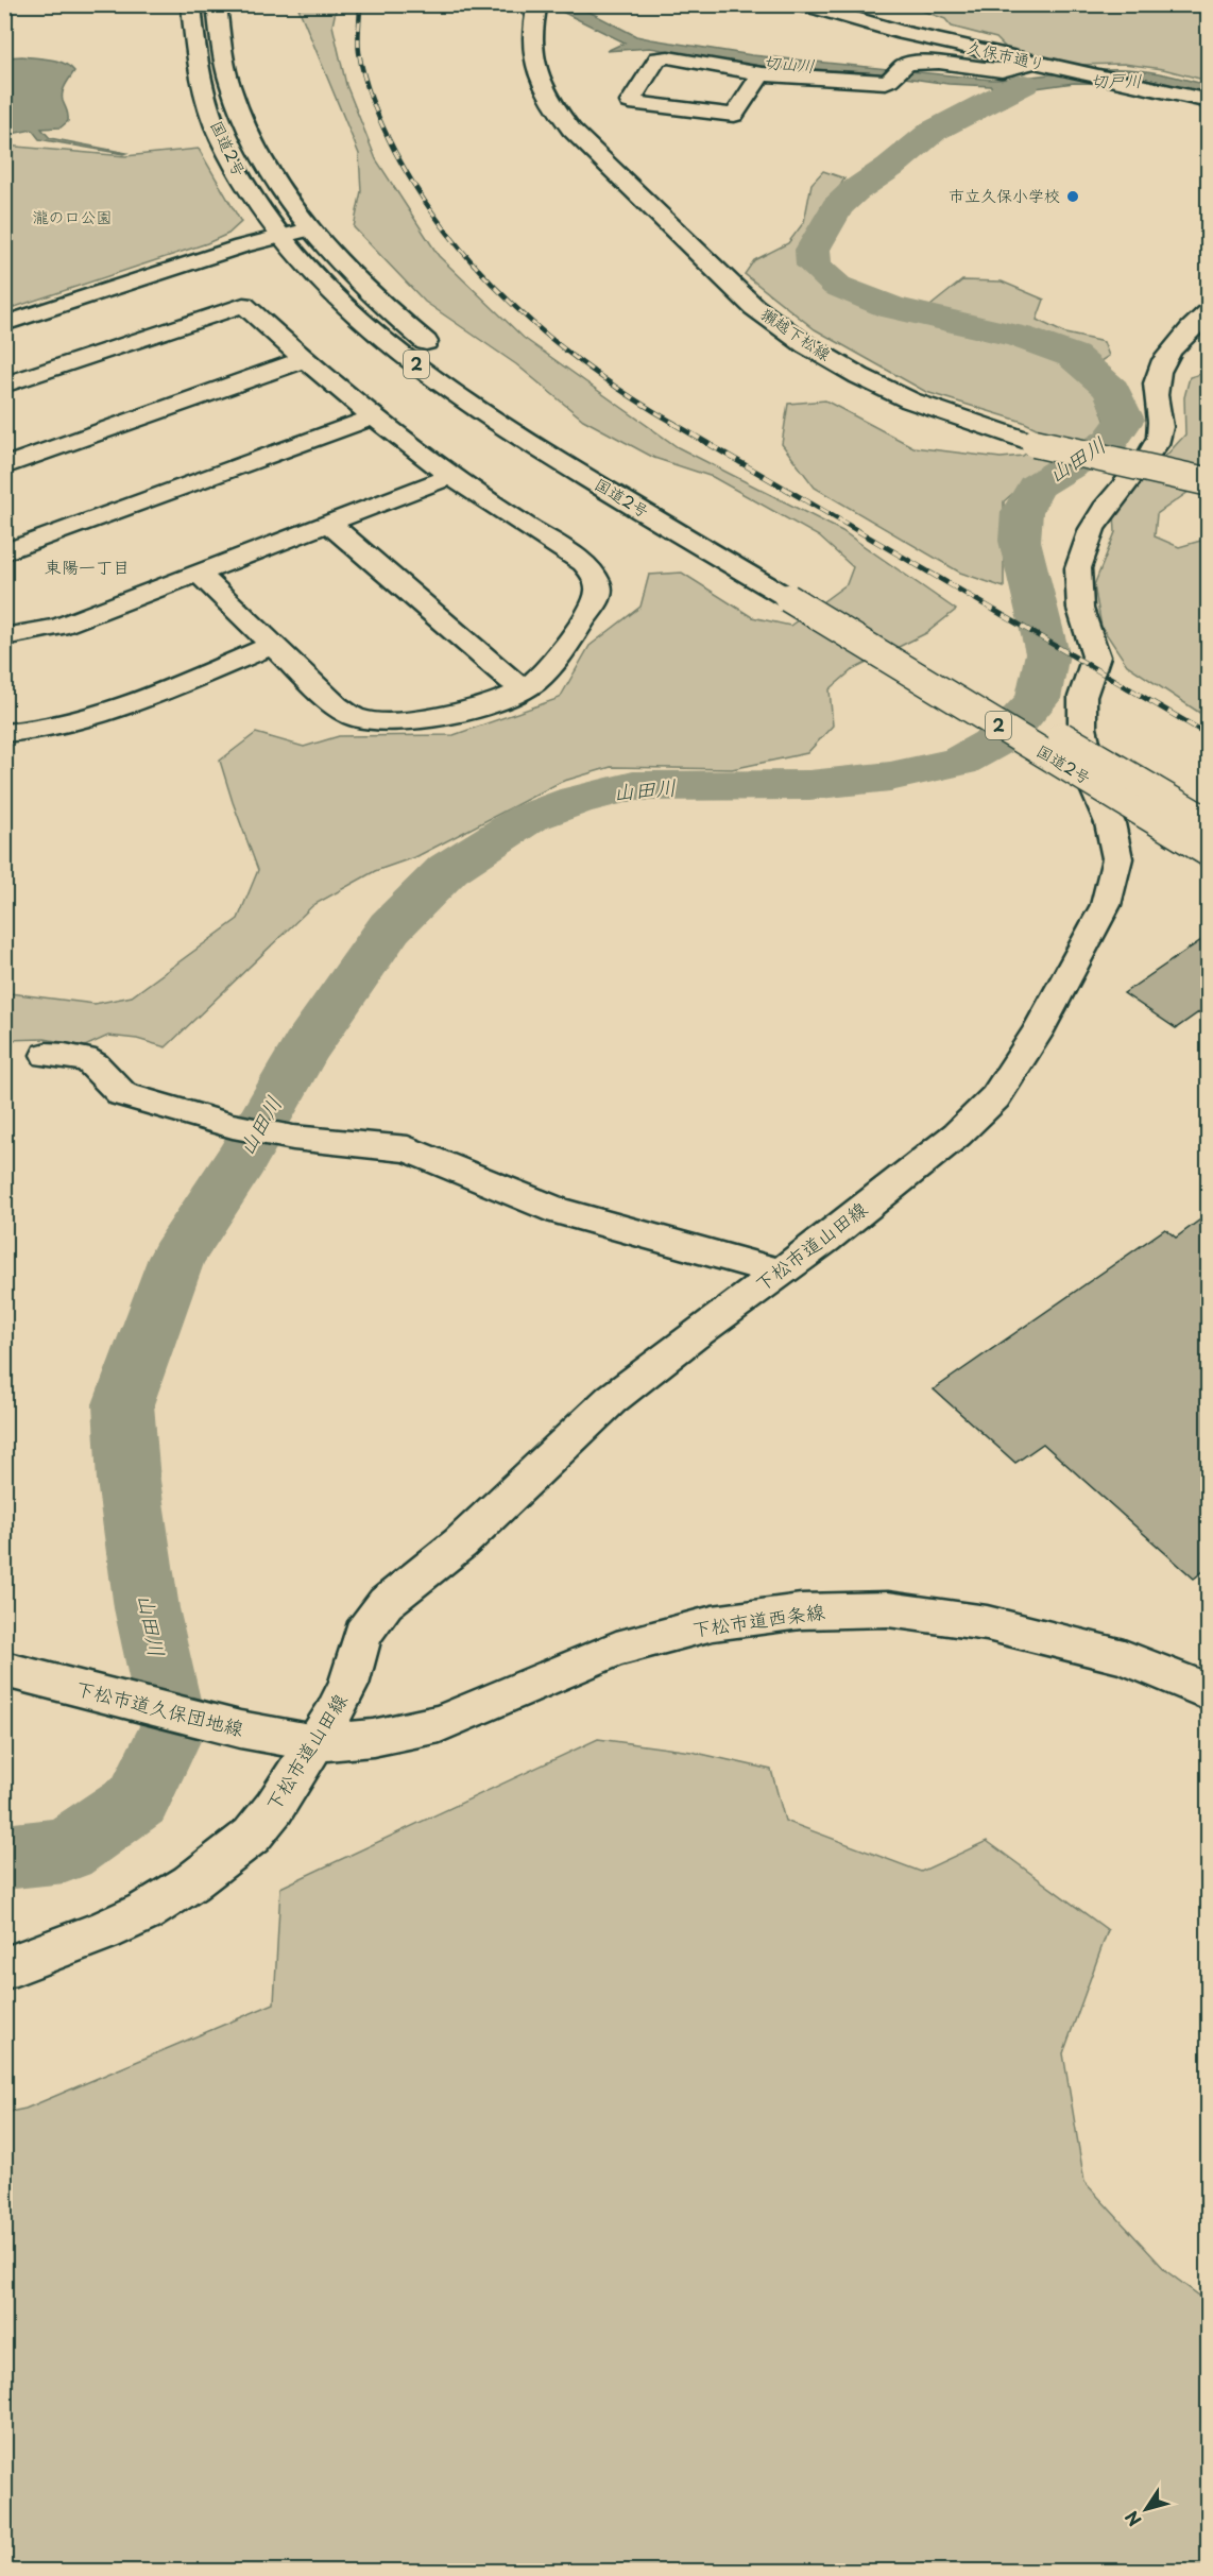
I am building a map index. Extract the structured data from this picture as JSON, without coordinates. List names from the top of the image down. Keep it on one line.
{"streets":{"main road":["久保市通り","国道2号","獺越下松線","2","下松市道山田線","下松市道西条線","下松市道久保団地線"]},"crossings":[["下松市道山田線","下松市道西条線"],["下松市道山田線","下松市道久保団地線"],["下松市道西条線","下松市道久保団地線"]],"districts":["東陽一丁目"],"water":["切山川","切戸川","山田川"],"parks":["瀧の口公園"],"places":["市立久保小学校"],"north":"bottom left"}
